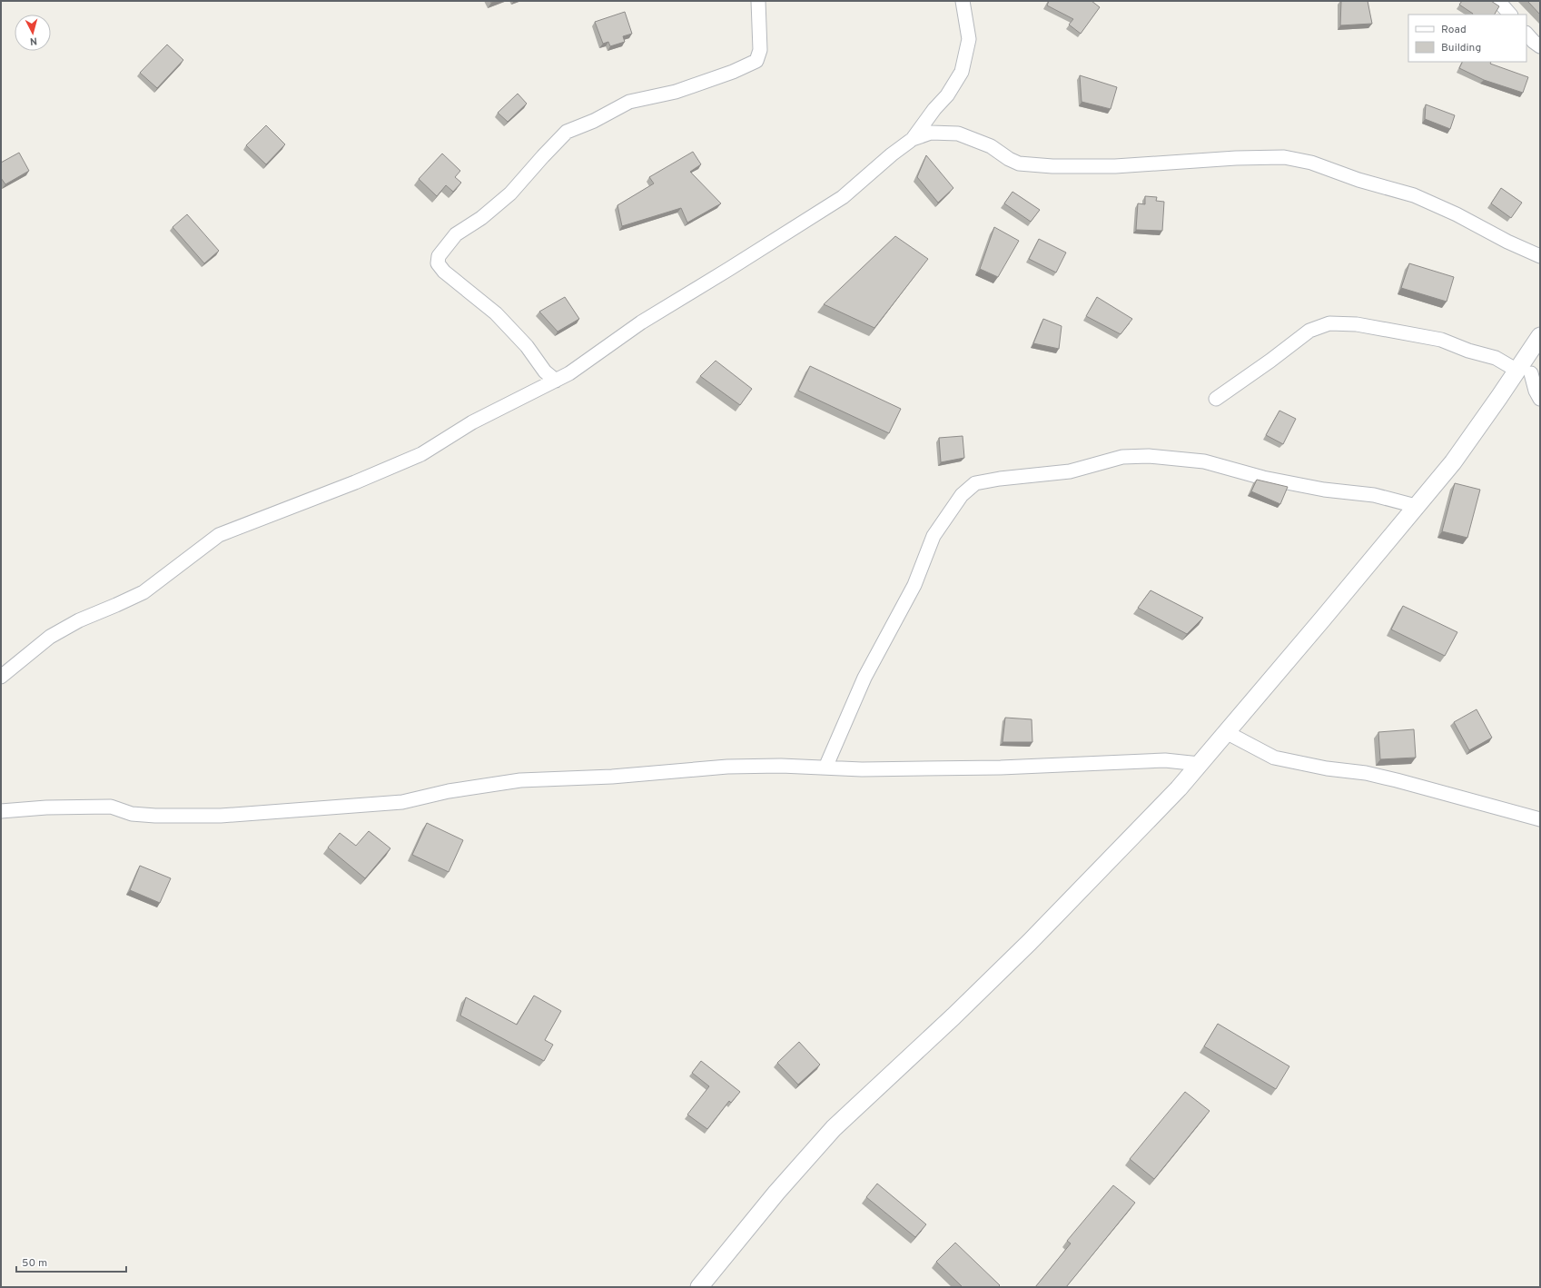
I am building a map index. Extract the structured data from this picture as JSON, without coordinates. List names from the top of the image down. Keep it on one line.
{"legend":["Road","Building"],"scale_bar":"50 m","north":"bottom"}
